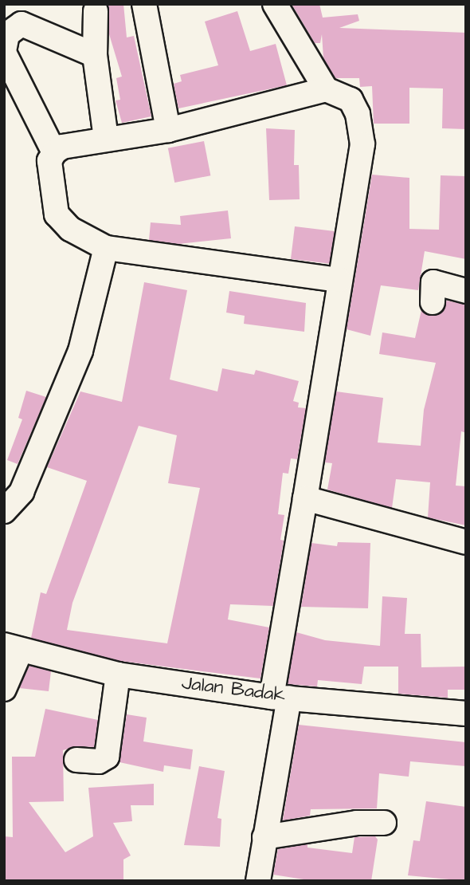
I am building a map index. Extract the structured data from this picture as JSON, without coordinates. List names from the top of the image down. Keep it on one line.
{"streets":{"street":["Jalan Badak"]}}
